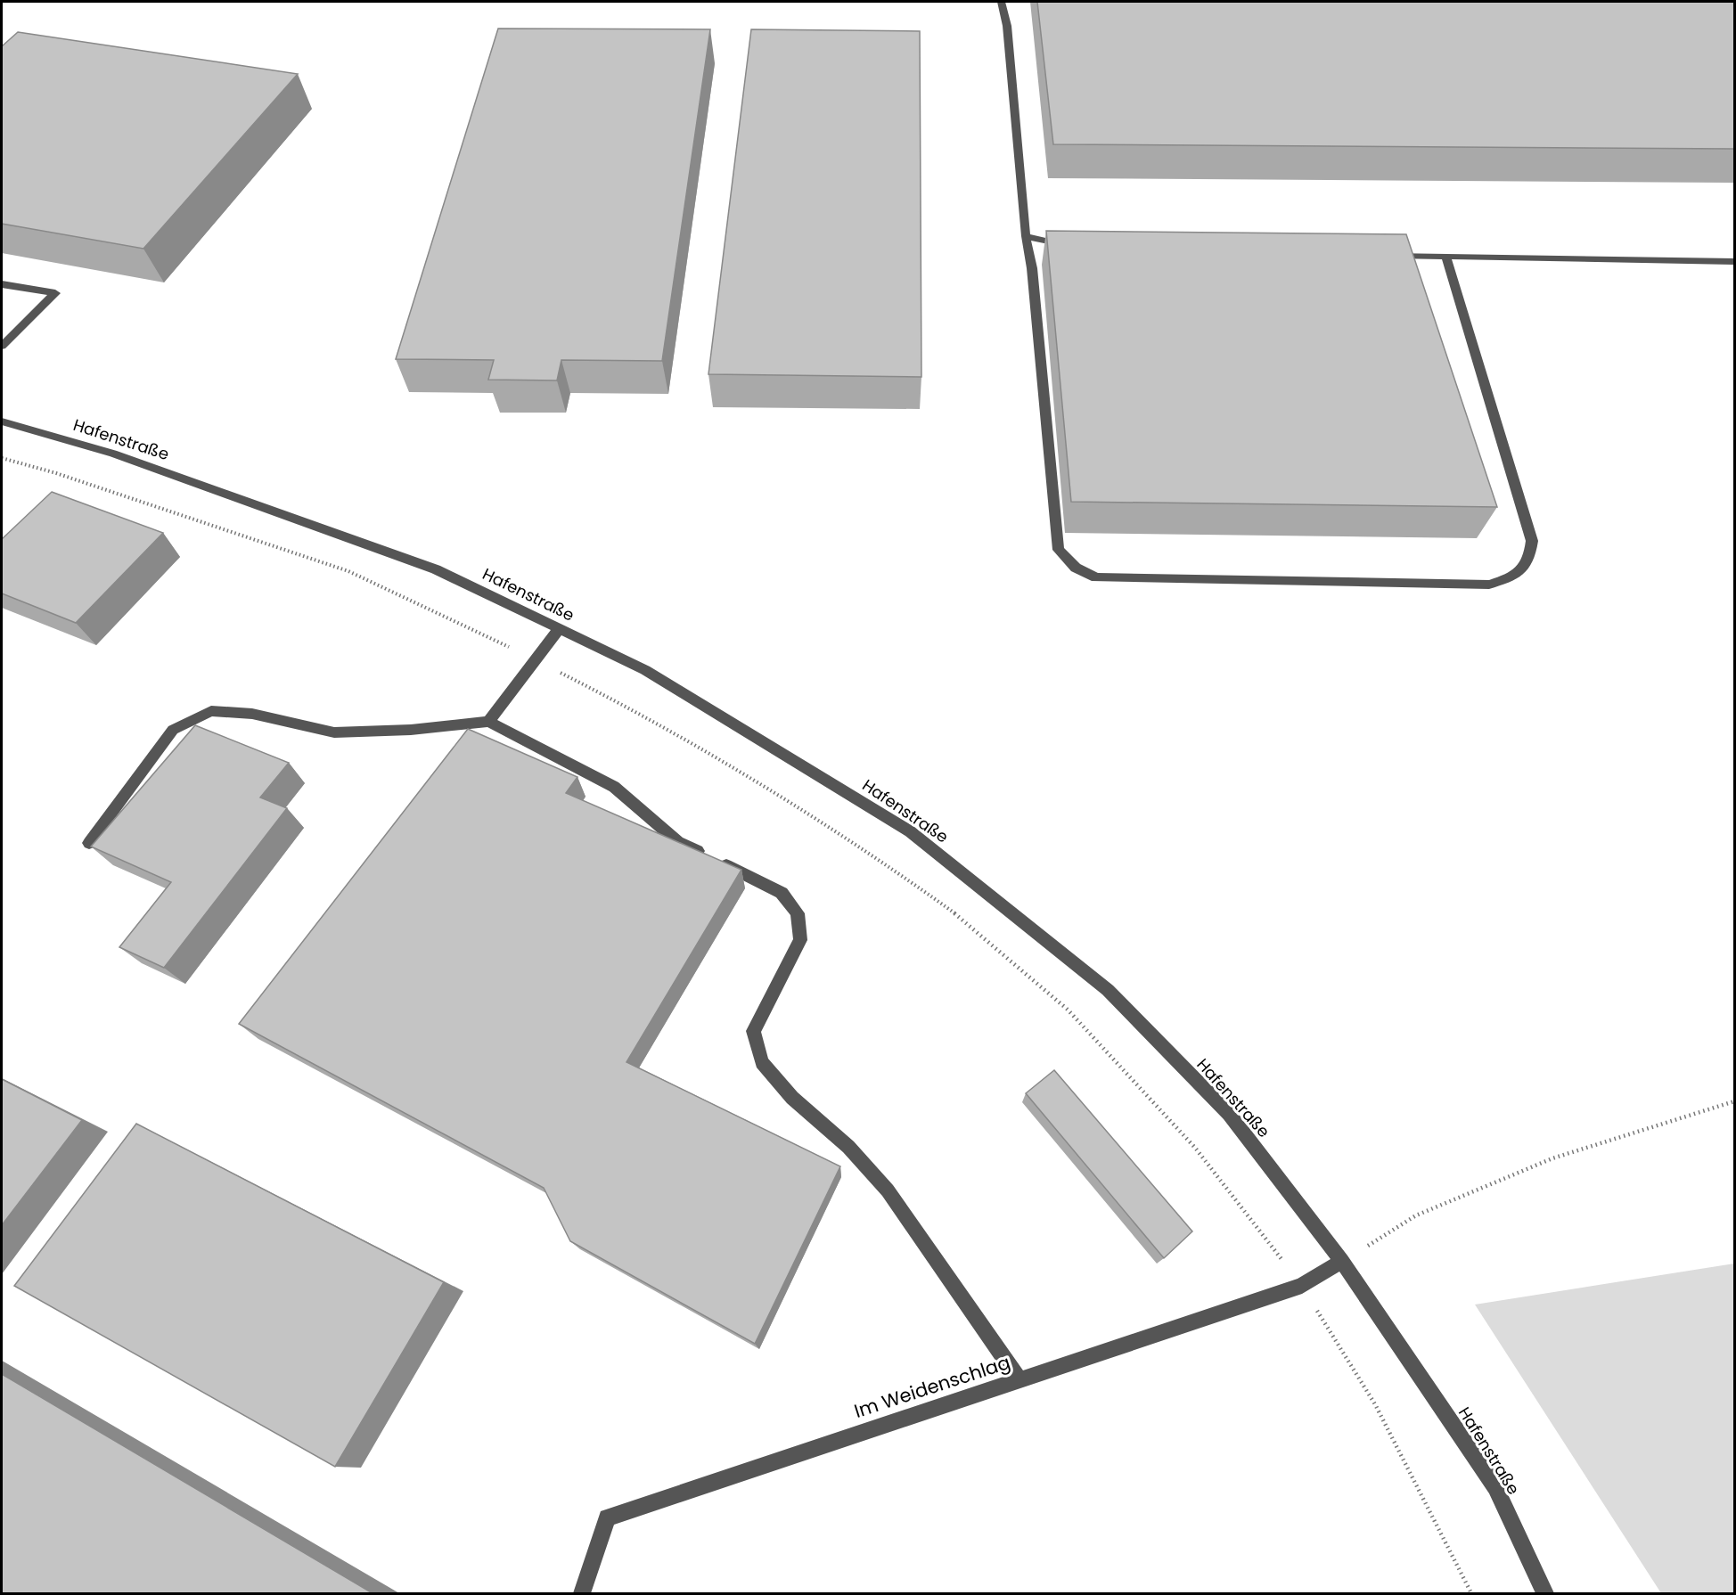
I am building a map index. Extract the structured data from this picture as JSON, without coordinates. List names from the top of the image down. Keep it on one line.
{"streets":{"street":["Hafenstraße","Im Weidenschlag"]},"crossings":[["Hafenstraße","Im Weidenschlag"]]}
